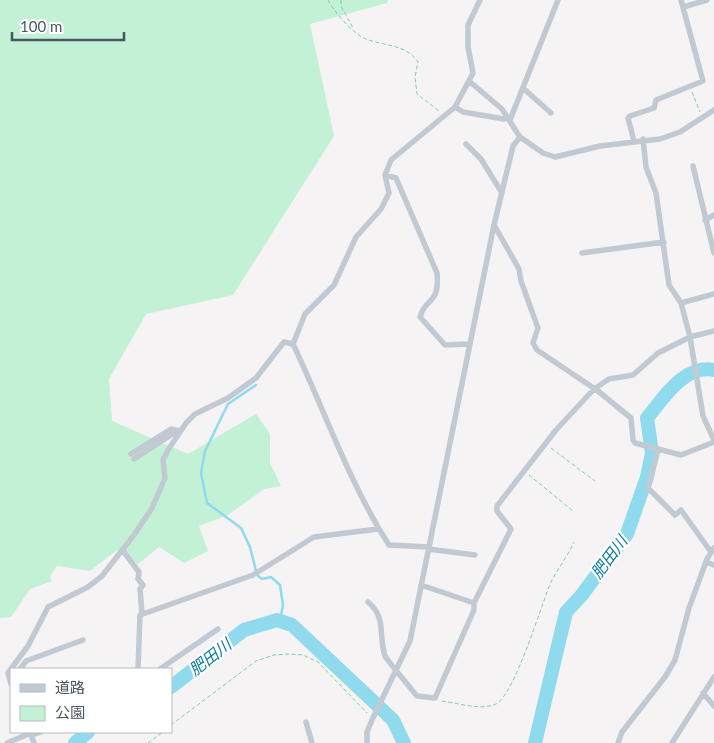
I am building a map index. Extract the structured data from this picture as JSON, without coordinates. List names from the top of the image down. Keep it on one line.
{"water":["肥田川"],"legend":["道路","公園"],"scale_bar":"100 m"}
